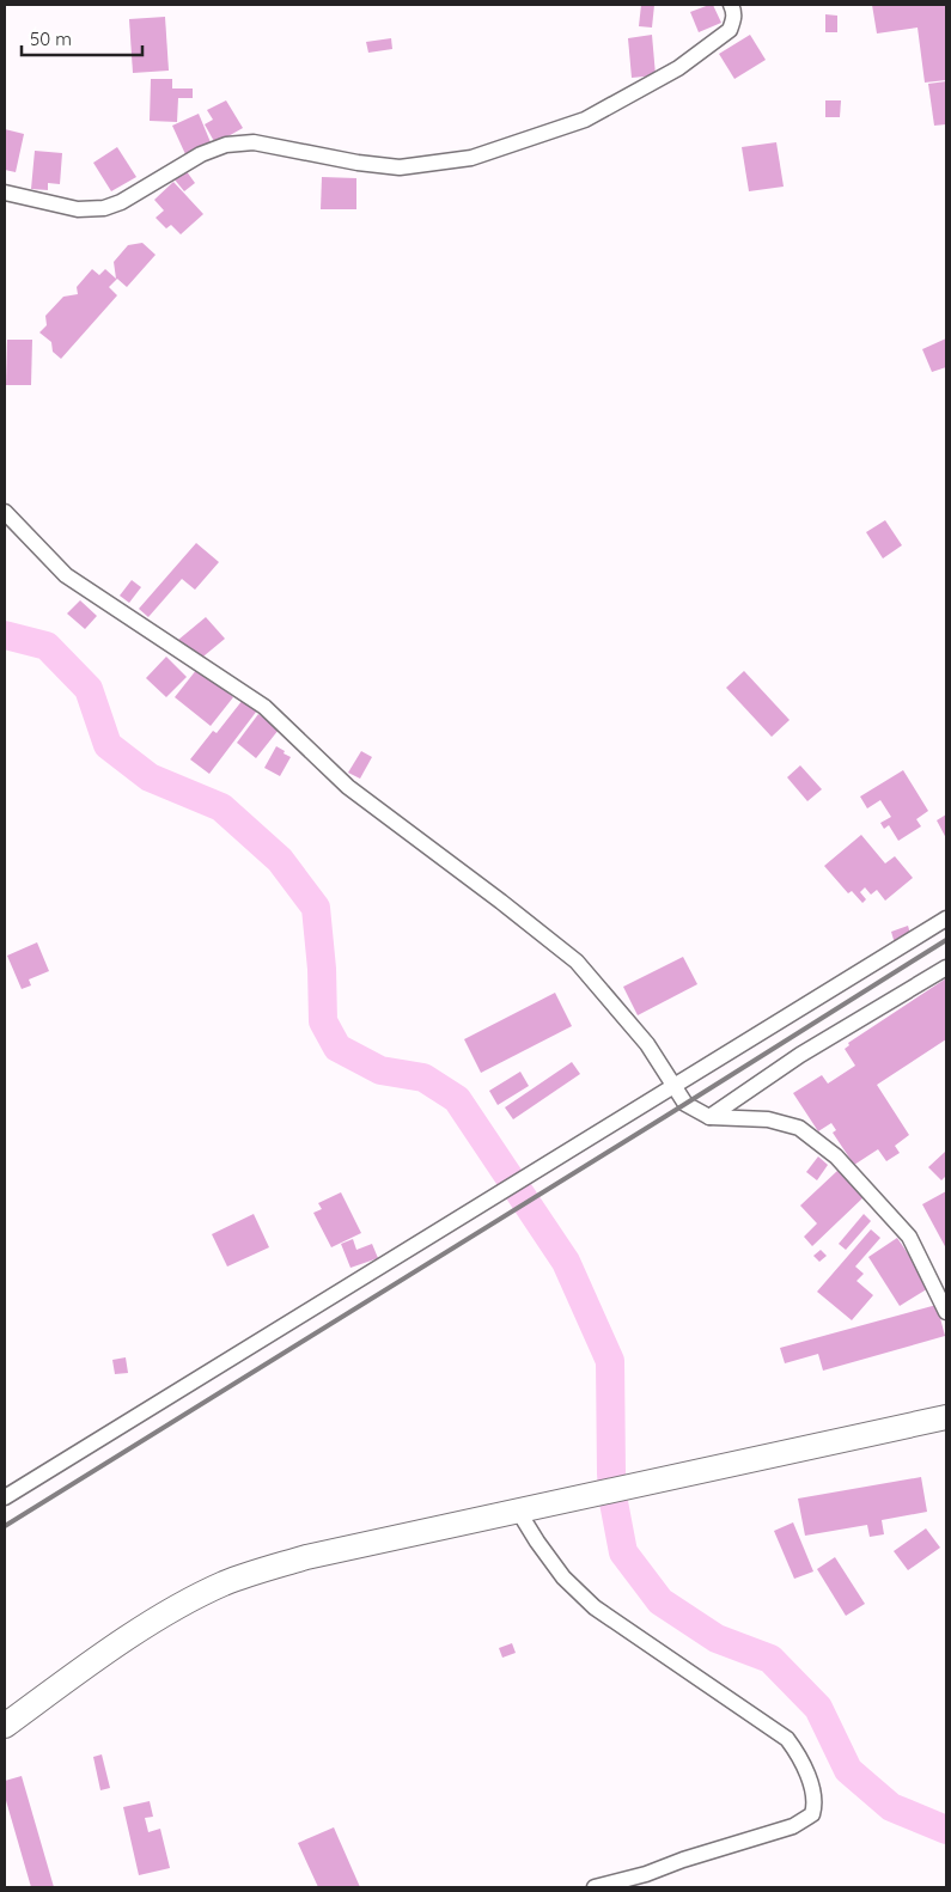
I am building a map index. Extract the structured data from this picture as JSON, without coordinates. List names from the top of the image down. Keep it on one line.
{"scale_bar":"50 m"}
